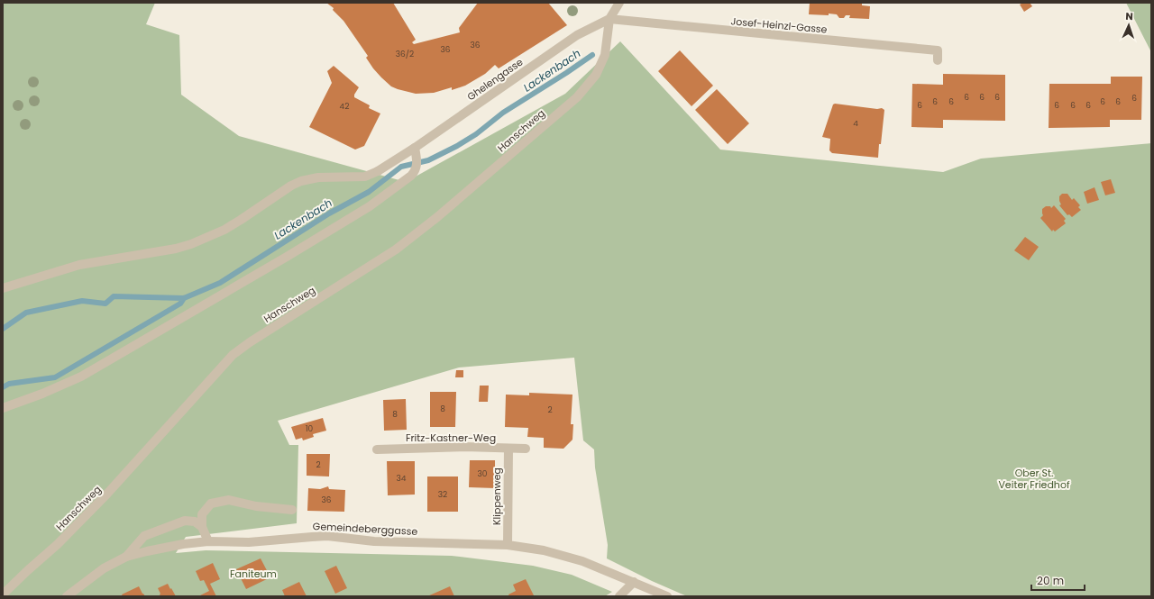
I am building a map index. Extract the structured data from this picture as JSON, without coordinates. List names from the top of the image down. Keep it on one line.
{"streets":{"street":["Josef-Heinzl-Gasse","Ghelengasse","Hanschweg","Fritz-Kastner-Weg","Klippenweg","Gemeindeberggasse"]},"crossings":[["Josef-Heinzl-Gasse","Ghelengasse"],["Josef-Heinzl-Gasse","Hanschweg"],["Ghelengasse","Hanschweg"],["Fritz-Kastner-Weg","Klippenweg"],["Klippenweg","Gemeindeberggasse"]],"water":["Lackenbach"],"parks":["Ober St. Veiter Friedhof","Faniteum"],"house_numbers":["36","36","36/2","6","6","6","6","6","6","6","6","6","6","6","6","42","4","8","2","8","10","2","30","34","32","36"],"scale_bar":"20 m","north":"top"}
